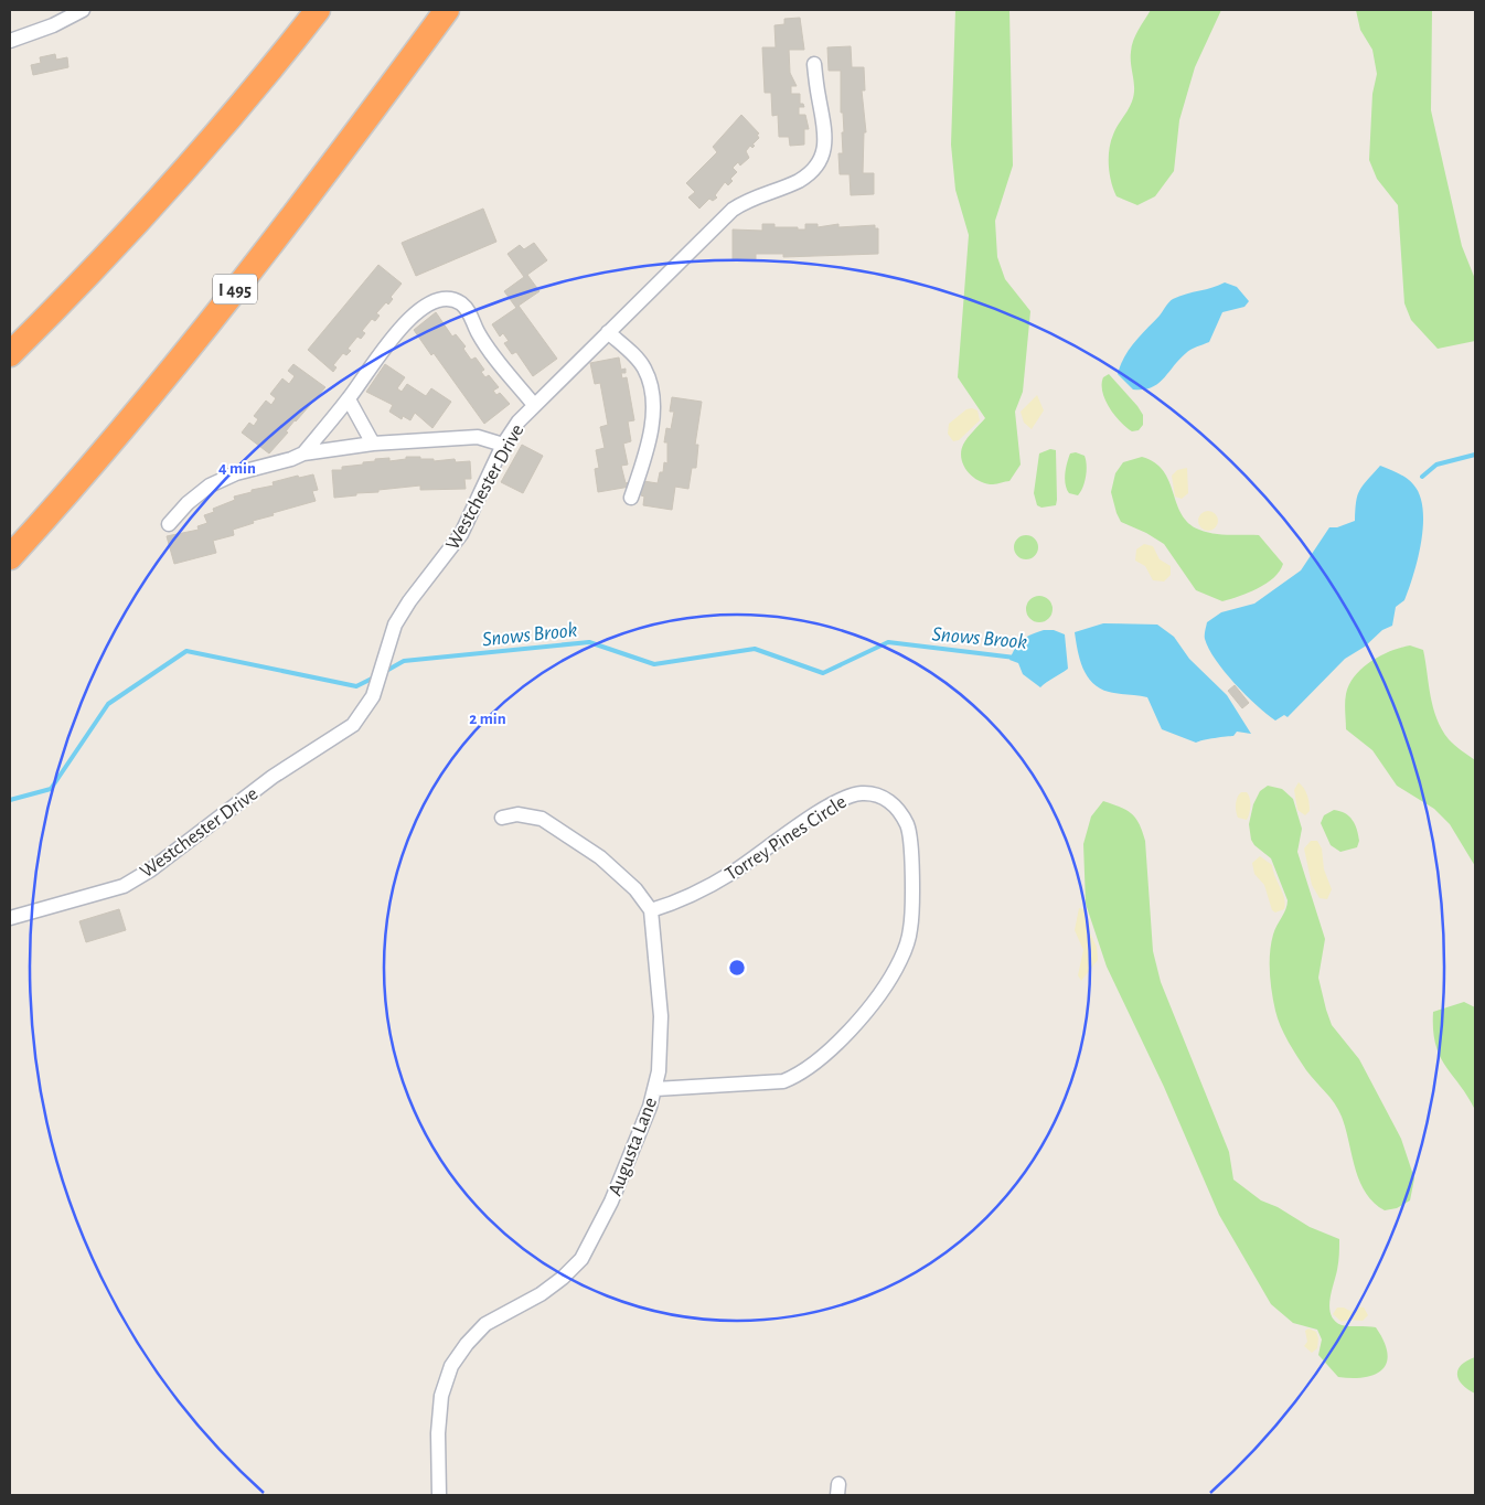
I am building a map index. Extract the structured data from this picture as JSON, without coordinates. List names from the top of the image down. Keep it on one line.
{"streets":{"highway":["I 495"],"street":["Westchester Drive","Torrey Pines Circle","Augusta Lane"]},"crossings":[["Torrey Pines Circle","Augusta Lane"]],"water":["Snows Brook"],"rings":["4 min","2 min"]}
